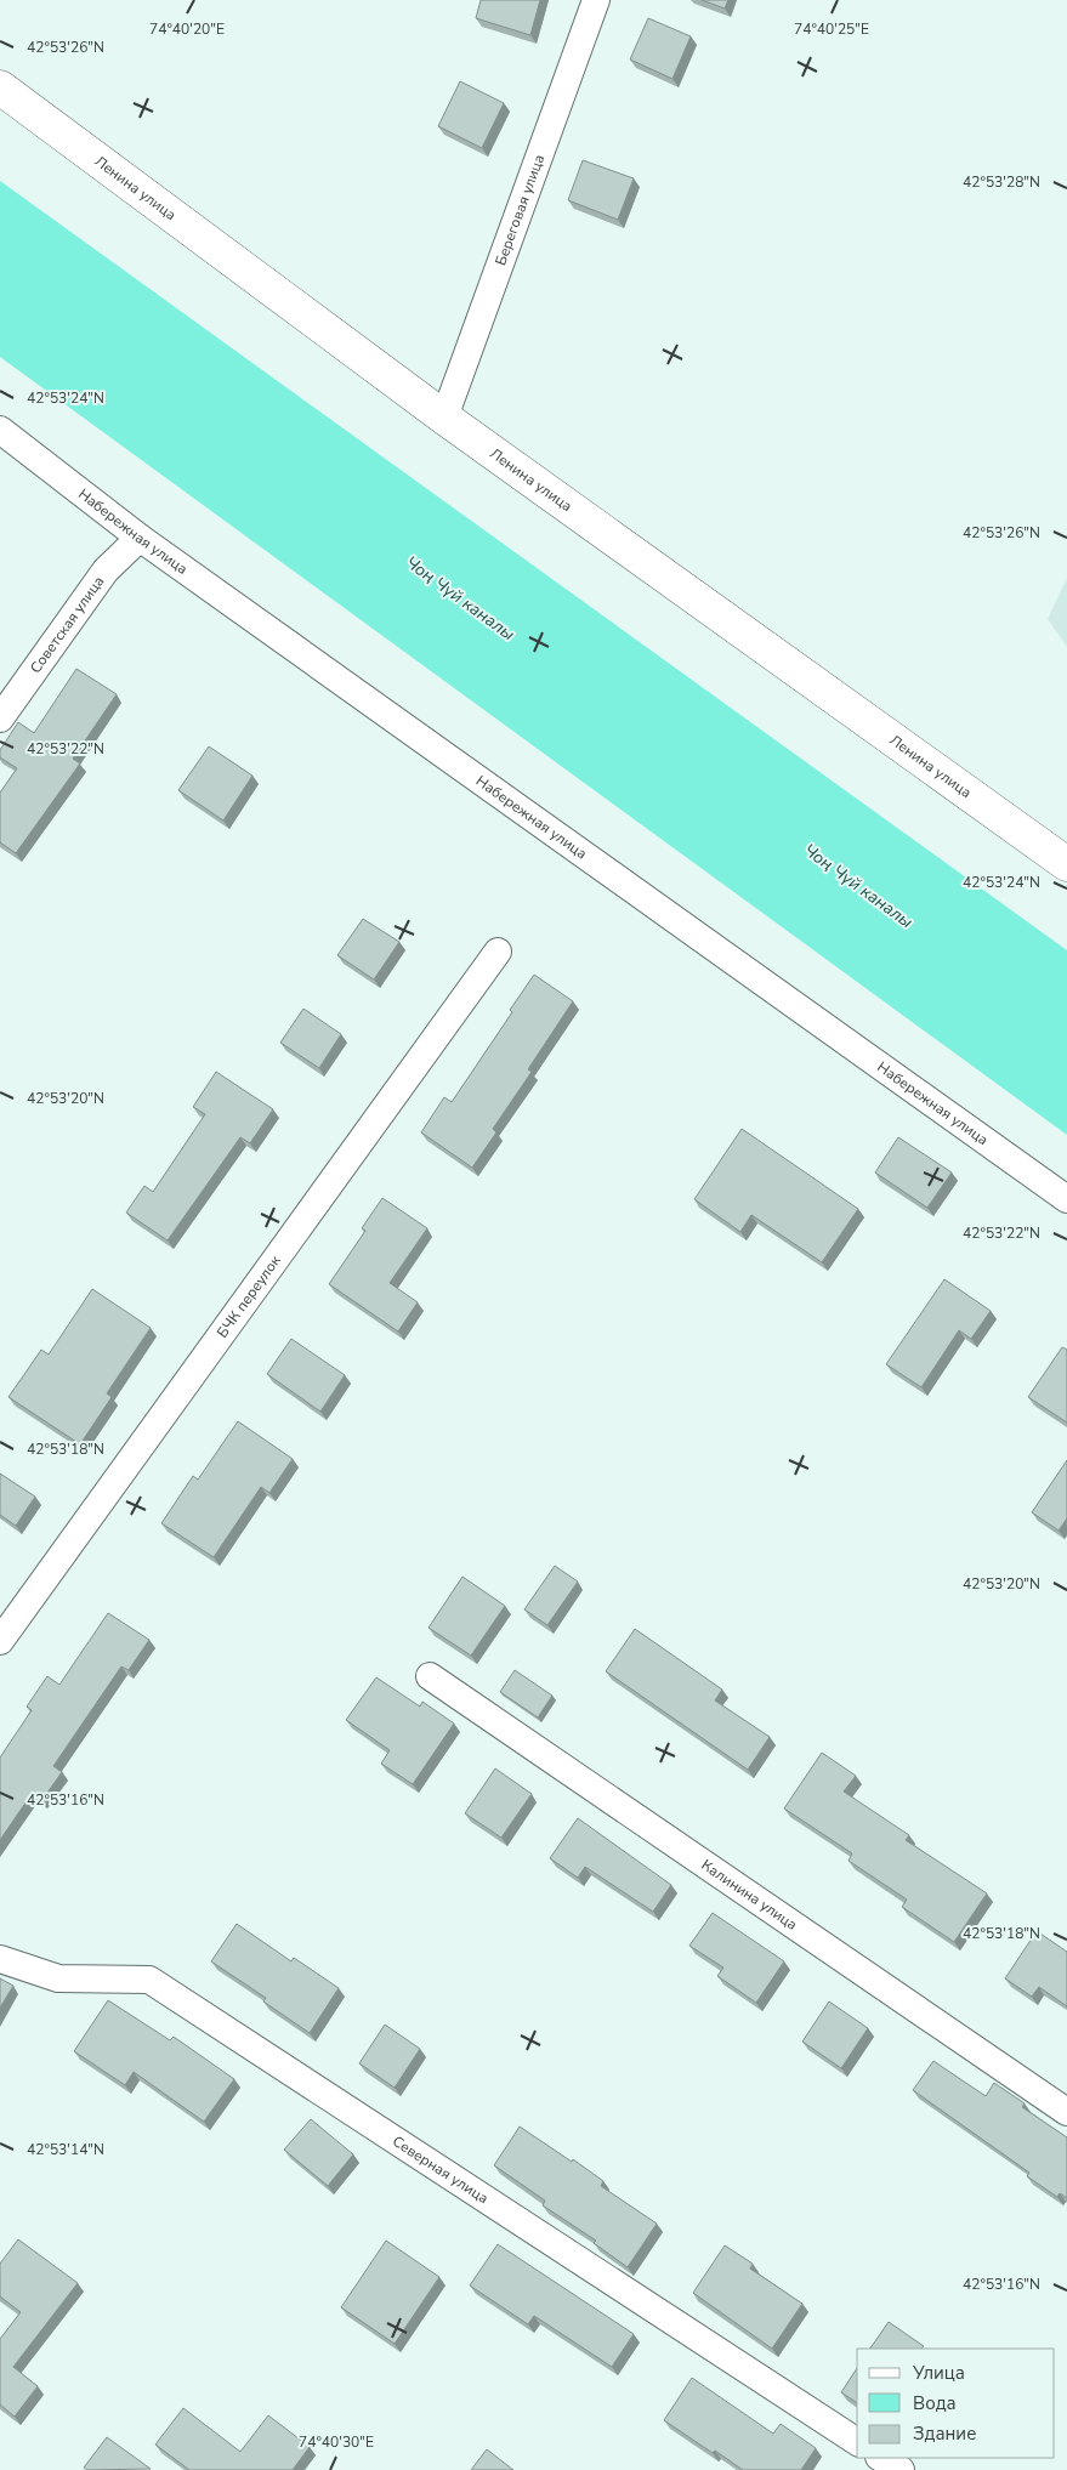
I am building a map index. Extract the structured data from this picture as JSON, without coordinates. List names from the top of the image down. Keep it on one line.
{"streets":{"street":["Ленина улица","Береговая улица","Набережная улица","Советская улица","БЧК переулок","Калинина улица","Северная улица"]},"crossings":[["Ленина улица","Береговая улица"],["Набережная улица","Советская улица"]],"water":["Чоң Чүй каналы"],"legend":["Улица","Вода","Здание"],"coordinates":["74°40'20\"E","74°40'25\"E","42°53'26\"N","42°53'28\"N","42°53'24\"N","42°53'22\"N","42°53'20\"N","42°53'18\"N","42°53'16\"N","42°53'14\"N","74°40'30\"E"]}
